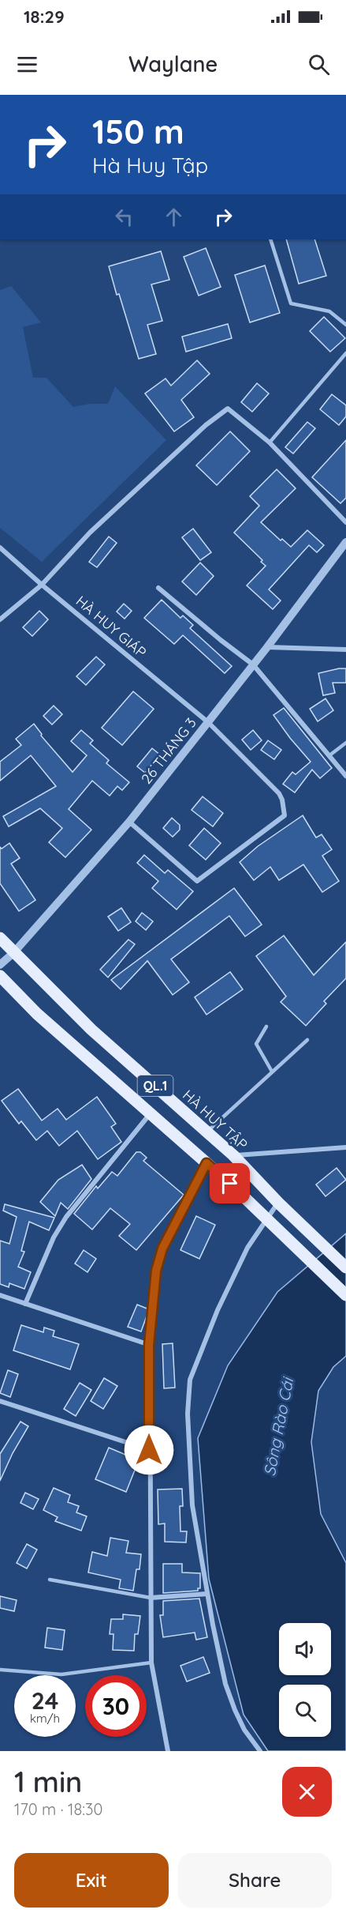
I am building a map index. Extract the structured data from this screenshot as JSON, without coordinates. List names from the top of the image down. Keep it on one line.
{"streets":{"main road":["QL.1","HÀ HUY TẬP"],"street":["HÀ HUY GIÁP","26 THÁNG 3"]},"crossings":[["HÀ HUY GIÁP","26 THÁNG 3"],["26 THÁNG 3","HÀ HUY TẬP"]],"water":["Sông Rào Cái"],"page":{"status":"18:29","header":"Waylane","turn":["150 m","Hà Huy Tập"],"speed":"24 km/h","limit":"30","heading":["1 min","170 m · 18:30"],"buttons":["Exit","Share"]}}
